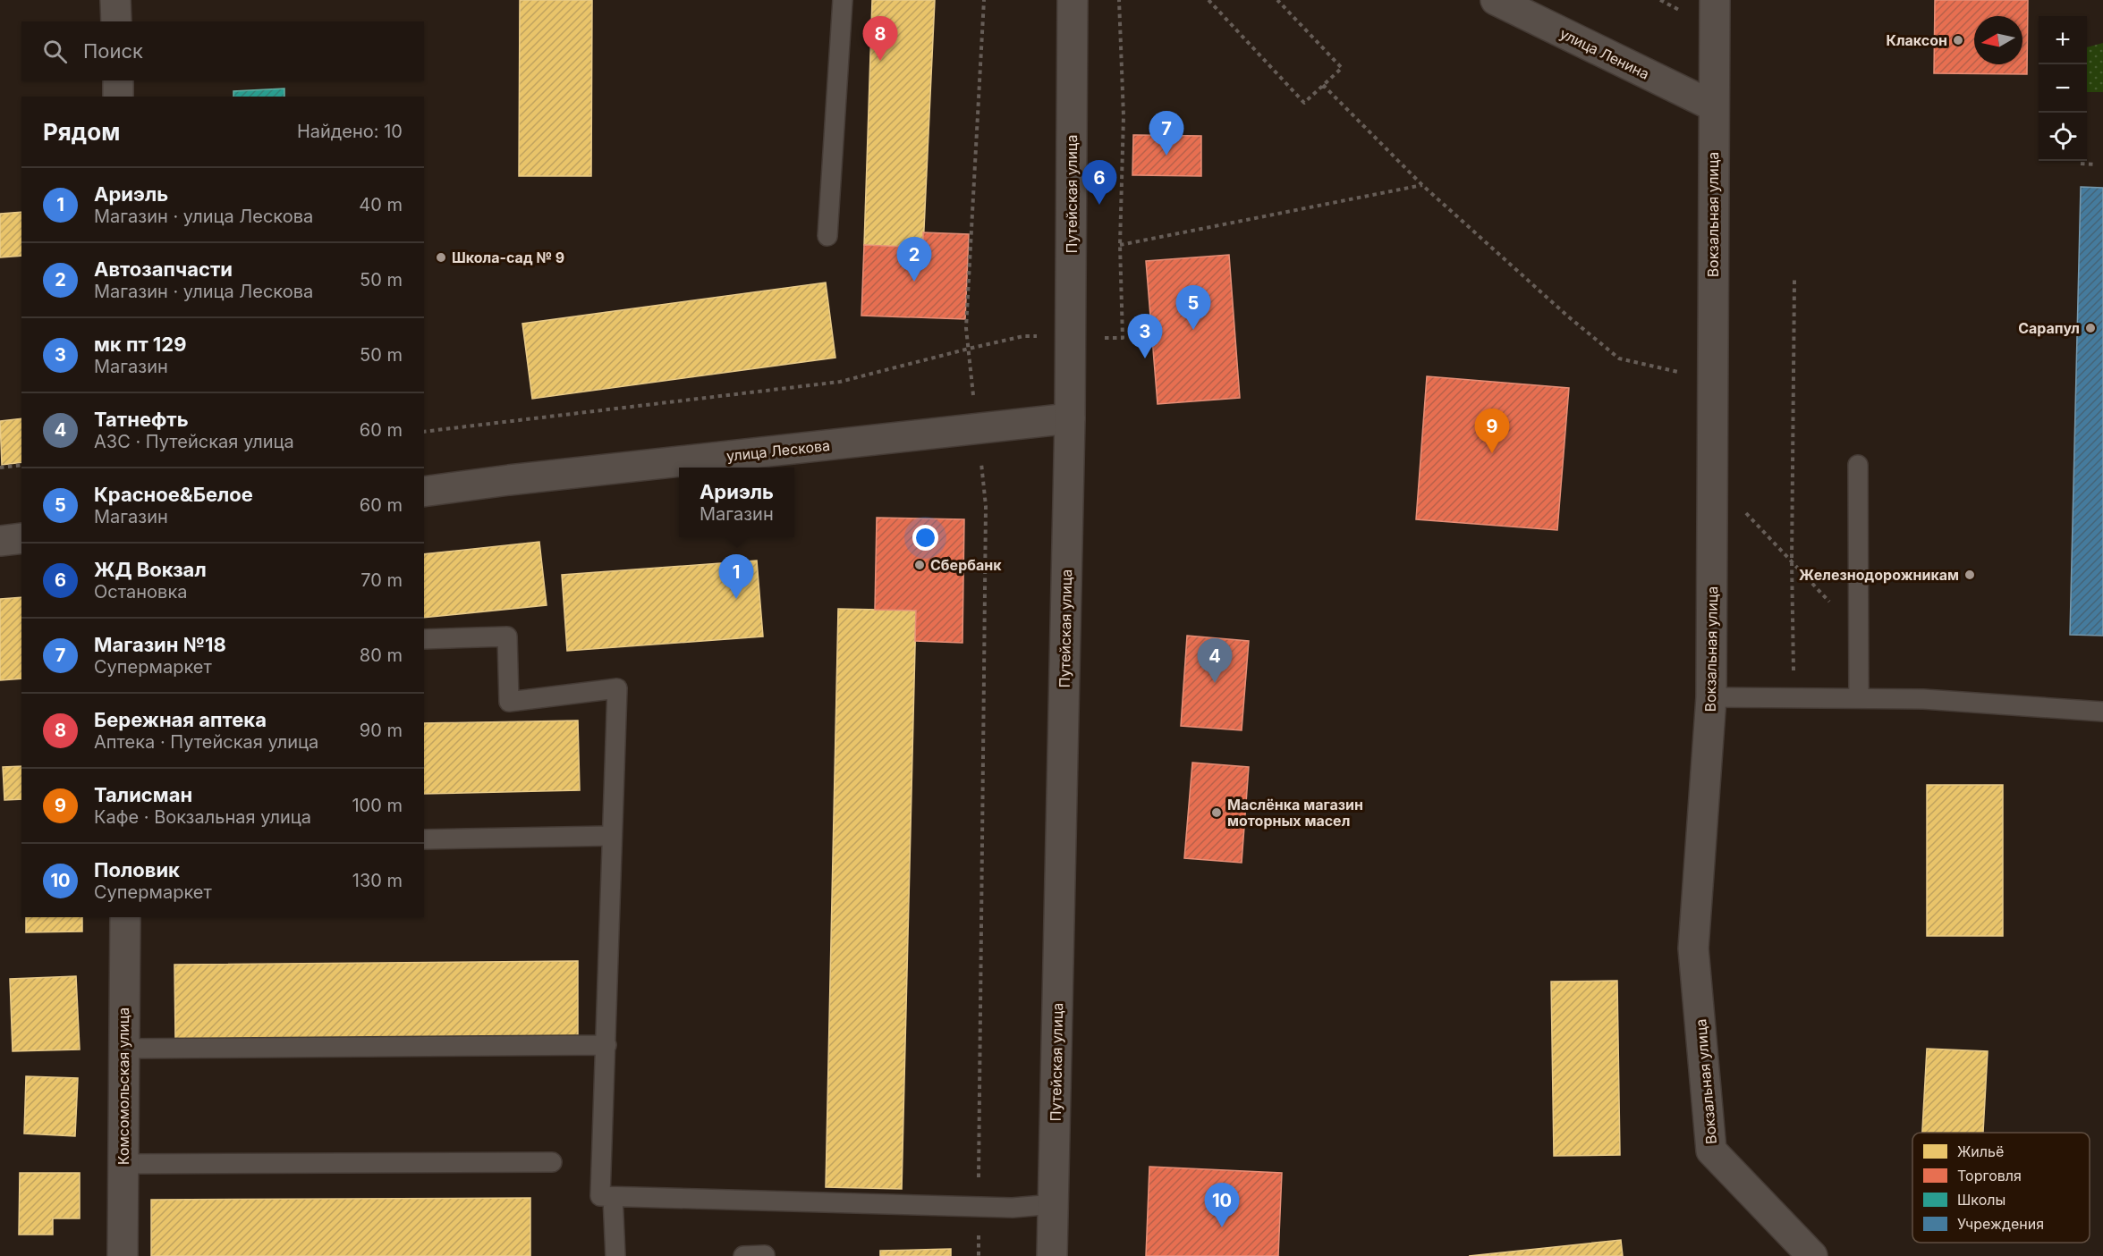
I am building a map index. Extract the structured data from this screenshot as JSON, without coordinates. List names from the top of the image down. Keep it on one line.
{"streets":{"street":["улица Ленина","Путейская улица","Вокзальная улица","улица Лескова","Комсомольская улица"]},"crossings":[["улица Ленина","Вокзальная улица"],["Путейская улица","улица Лескова"]],"places":["Клаксон","Школа-сад № 9","Сарапул","Сбербанк","Железнодорожникам","Маслёнка магазин моторных масел"],"legend":["Жильё","Торговля","Школы","Учреждения"],"north":"left","page":{"map_buttons":["+","−"],"pins":["8","7","6","2","5","3","9","1","4","10"],"search":"Поиск","heading":["Рядом","Найдено: 10"],"list":[{"mark":"1","name":"Ариэль","note":"Магазин · улица Лескова","value":"40 m"},{"mark":"2","name":"Автозапчасти","note":"Магазин · улица Лескова","value":"50 m"},{"mark":"3","name":"мк пт 129","note":"Магазин","value":"50 m"},{"mark":"4","name":"Татнефть","note":"АЗС · Путейская улица","value":"60 m"},{"mark":"5","name":"Красное&Белое","note":"Магазин","value":"60 m"},{"mark":"6","name":"ЖД Вокзал","note":"Остановка","value":"70 m"},{"mark":"7","name":"Магазин №18","note":"Супермаркет","value":"80 m"},{"mark":"8","name":"Бережная аптека","note":"Аптека · Путейская улица","value":"90 m"},{"mark":"9","name":"Талисман","note":"Кафе · Вокзальная улица","value":"100 m"},{"mark":"10","name":"Половик","note":"Супермаркет","value":"130 m"}],"popup":["Ариэль","Магазин"]}}
